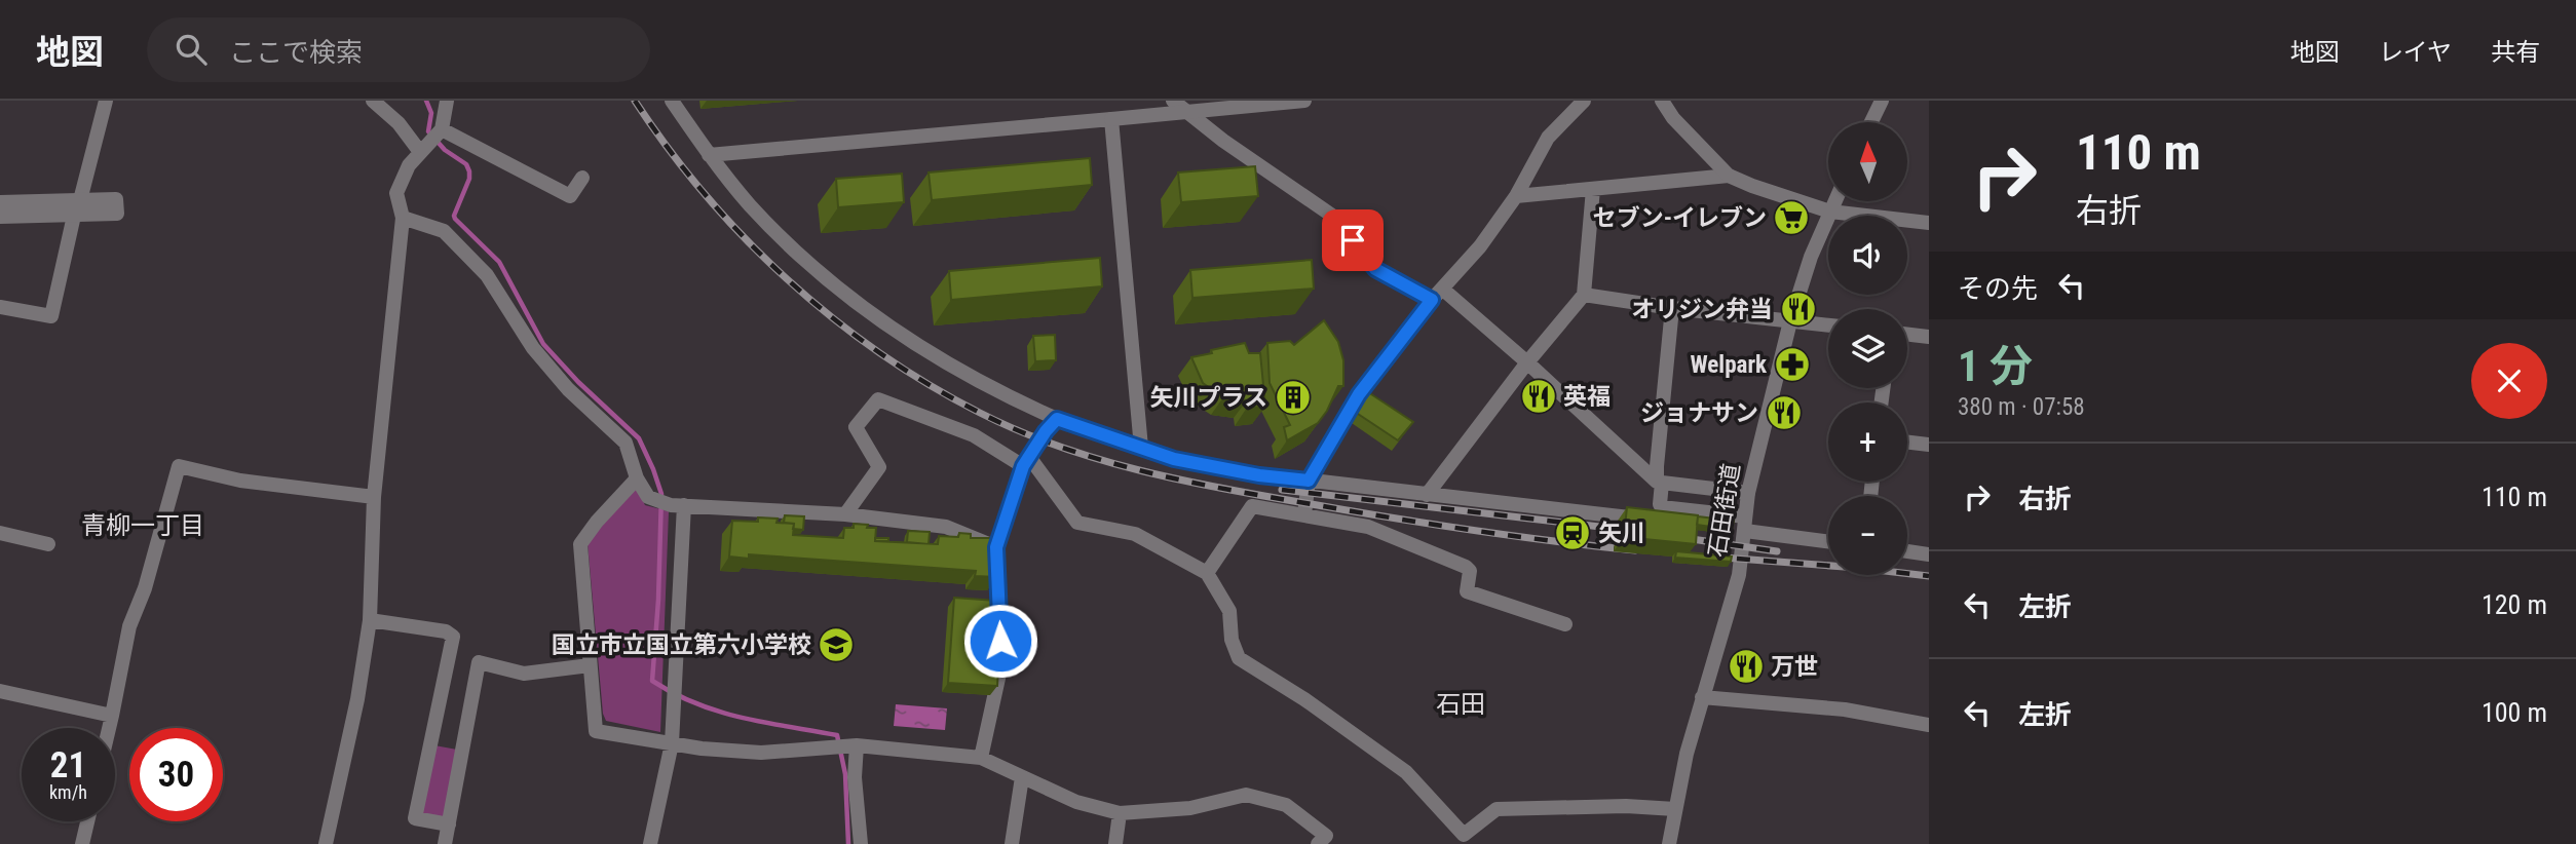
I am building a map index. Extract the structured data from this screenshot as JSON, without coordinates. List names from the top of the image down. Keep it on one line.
{"streets":{"street":["石田街道"]},"districts":["青柳一丁目","石田"],"places":{"supermarket":["セブン-イレブン"],"restaurant":["オリジン弁当","英福","ジョナサン","万世"],"pharmacy":["Welpark"],"building":["矢川プラス"],"station":["矢川"],"school or university":["国立市立国立第六小学校"]},"north":"top","page":{"header":"地図","search":"ここで検索","nav":["地図","レイヤ","共有"],"turn":["110 m","右折"],"map_buttons":["+","−"],"then":"その先","heading":["1 分","380 m · 07:58"],"list":[{"name":"右折","value":"110 m"},{"name":"左折","value":"120 m"},{"name":"左折","value":"100 m"}],"speed":"21 km/h","limit":"30"}}
